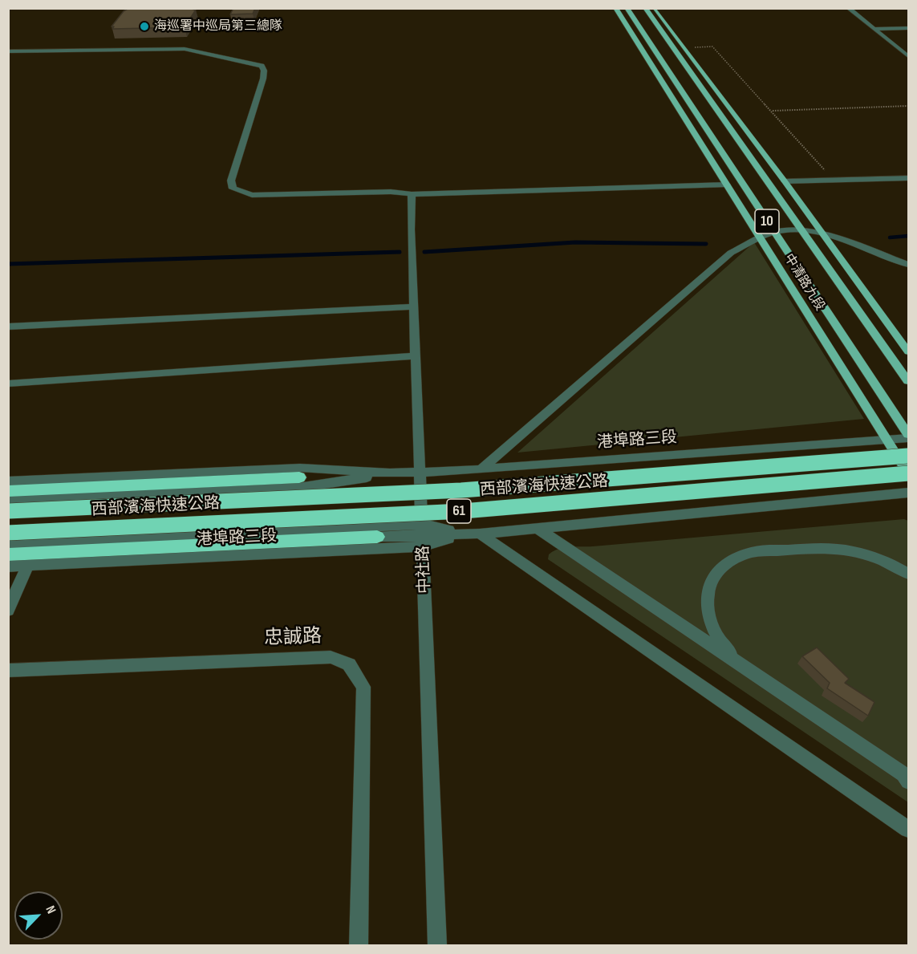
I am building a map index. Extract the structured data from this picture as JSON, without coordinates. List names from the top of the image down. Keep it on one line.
{"streets":{"highway":["西部濱海快速公路","61"],"main road":["10","中清路九段"],"street":["港埠路三段","中社路","忠誠路"]},"crossings":[["中清路九段","港埠路三段"],["中清路九段","西部濱海快速公路"],["港埠路三段","中社路"]],"places":["海巡署中巡局第三總隊"],"north":"top right"}
